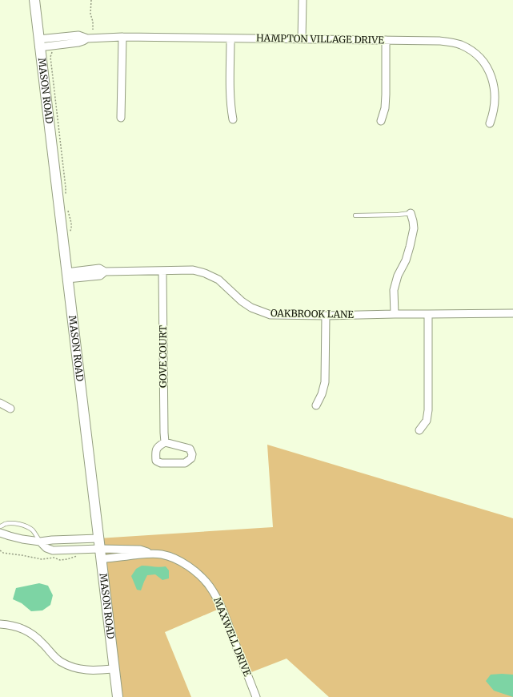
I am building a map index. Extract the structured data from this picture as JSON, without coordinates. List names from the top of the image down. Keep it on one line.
{"streets":{"main road":["MASON ROAD"],"street":["HAMPTON VILLAGE DRIVE","OAKBROOK LANE","GOVE COURT","MAXWELL DRIVE"]},"crossings":[["HAMPTON VILLAGE DRIVE","MASON ROAD"],["MASON ROAD","OAKBROOK LANE"],["MASON ROAD","MAXWELL DRIVE"],["OAKBROOK LANE","GOVE COURT"]]}
